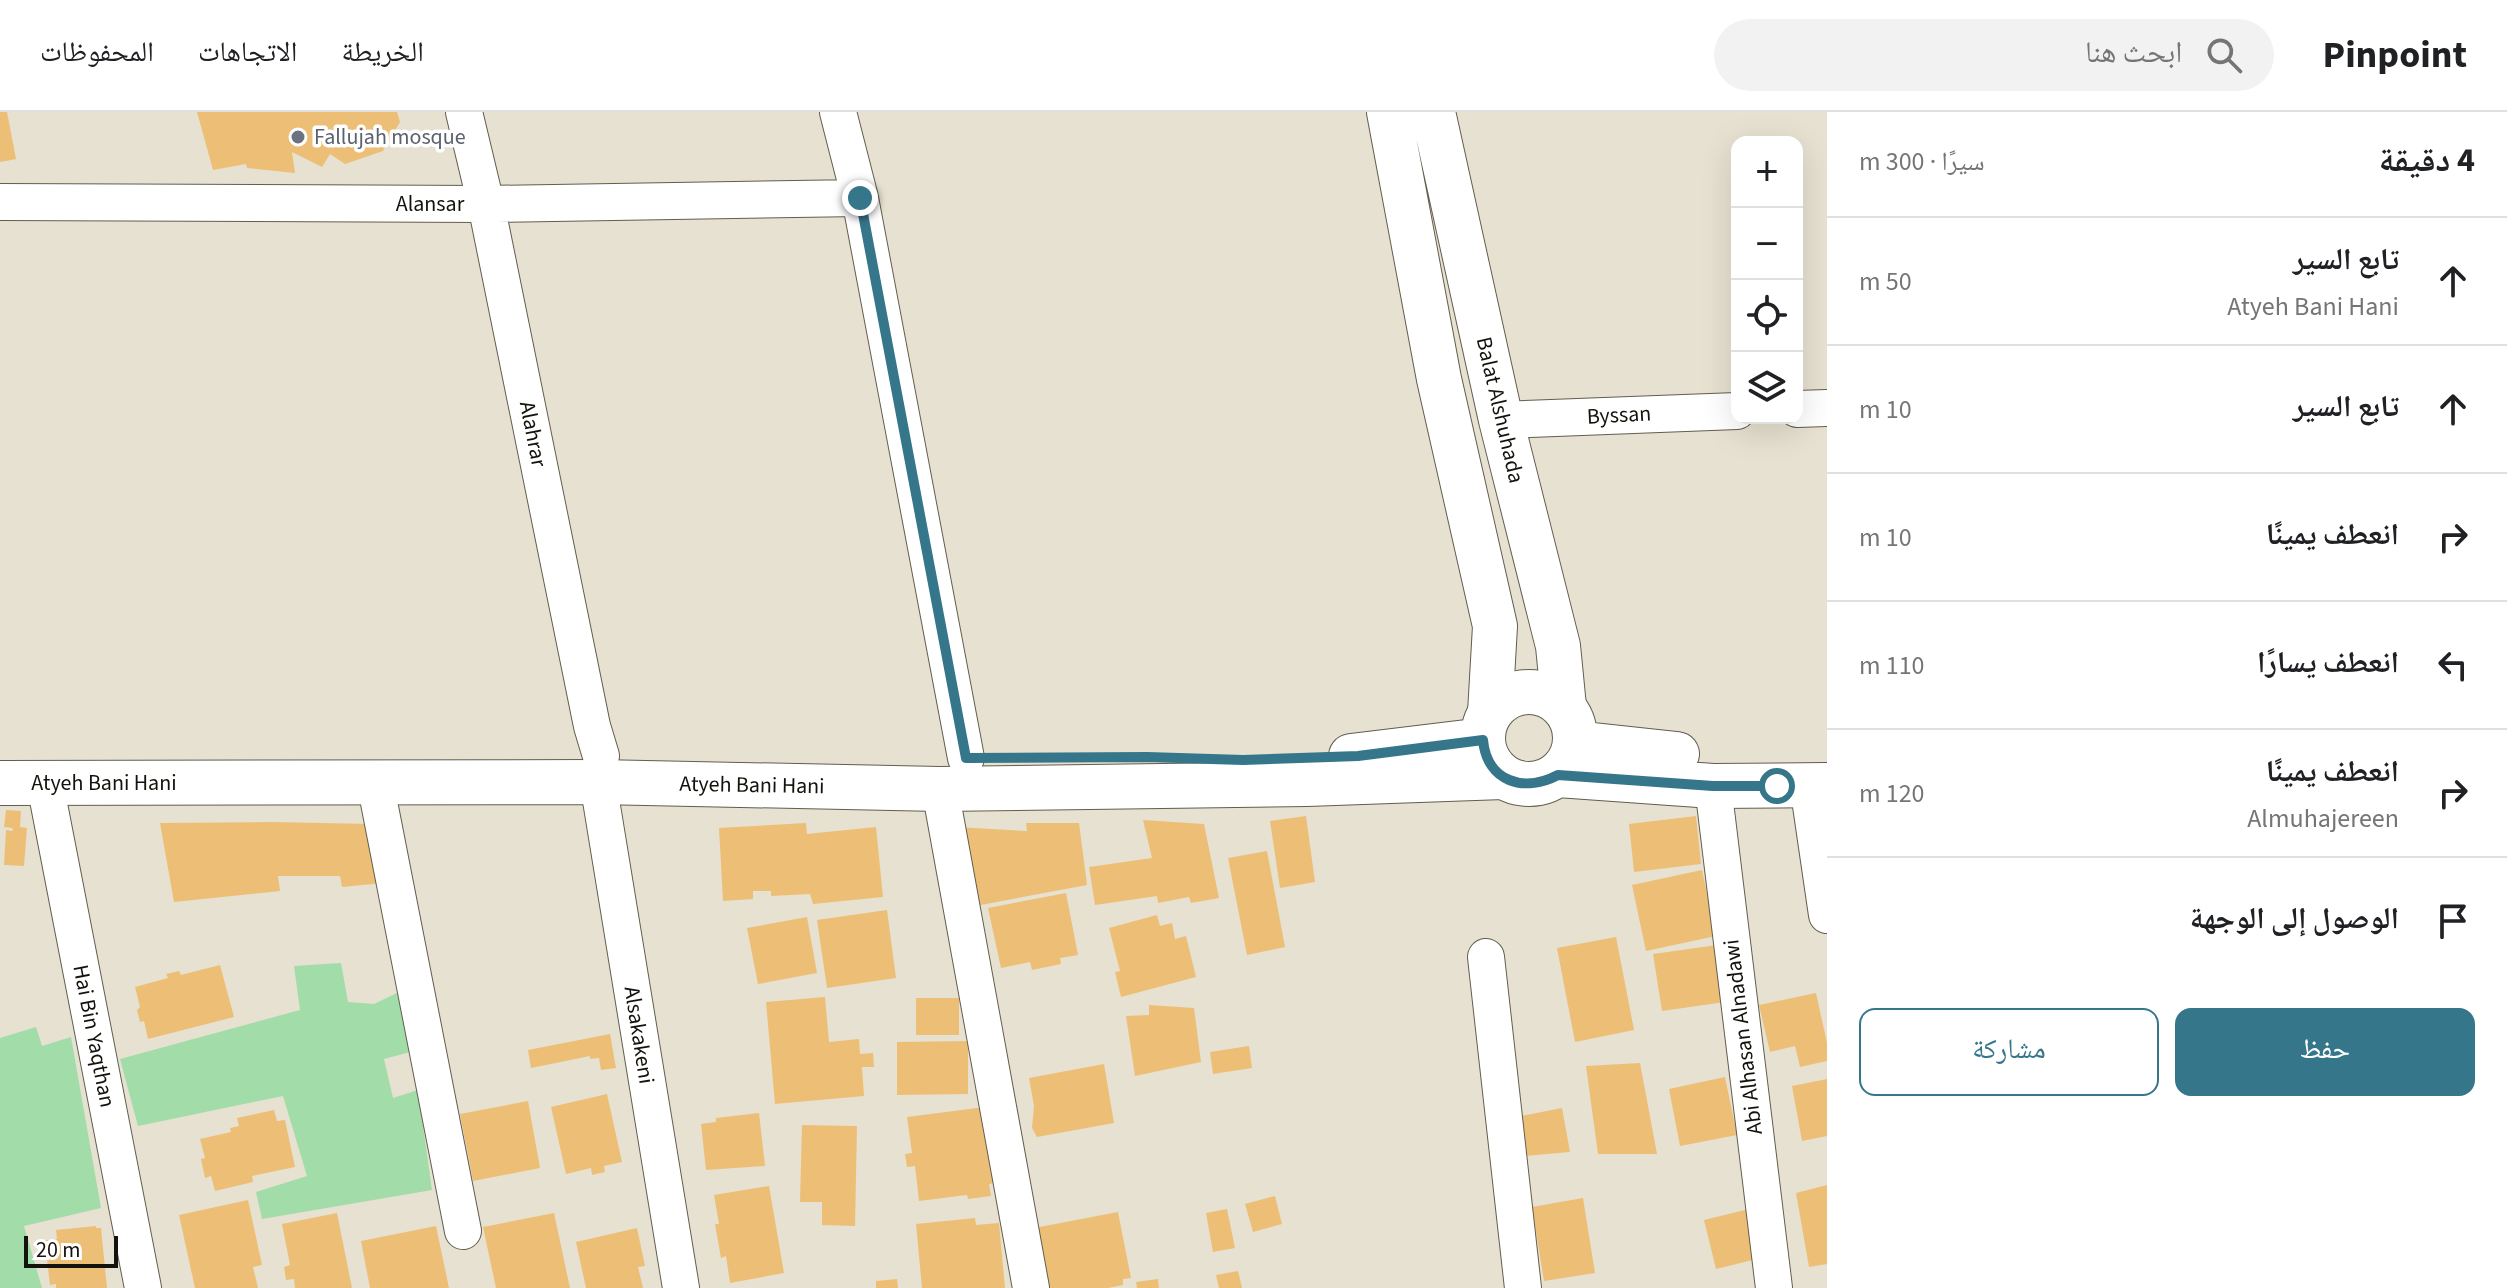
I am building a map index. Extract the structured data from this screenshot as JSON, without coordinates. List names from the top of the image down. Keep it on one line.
{"streets":{"main road":["Balat Alshuhada","Atyeh Bani Hani"],"street":["Alansar","Byssan","Alahrar","Alsakakeni","Hai Bin Yaqthan","Abi Alhasan Alnadawi"]},"crossings":[["Alansar","Alahrar"],["Balat Alshuhada","Byssan"],["Balat Alshuhada","Atyeh Bani Hani"],["Alahrar","Atyeh Bani Hani"],["Alahrar","Alsakakeni"],["Atyeh Bani Hani","Alsakakeni"],["Atyeh Bani Hani","Hai Bin Yaqthan"]],"places":["Fallujah mosque"],"scale_bar":"20 m","page":{"header":"Pinpoint","search":"ابحث هنا","nav":["الخريطة","الاتجاهات","المحفوظات"],"heading":["4 دقيقة","سيرًا · 300 m"],"map_buttons":["+","−"],"list":[["تابع السير","Atyeh Bani Hani","50 m"],["تابع السير","10 m"],["انعطف يمينًا","10 m"],["انعطف يسارًا","110 m"],["انعطف يمينًا","Almuhajereen","120 m"],"الوصول إلى الوجهة"],"buttons":["حفظ","مشاركة"],"scale":"20 m"}}
